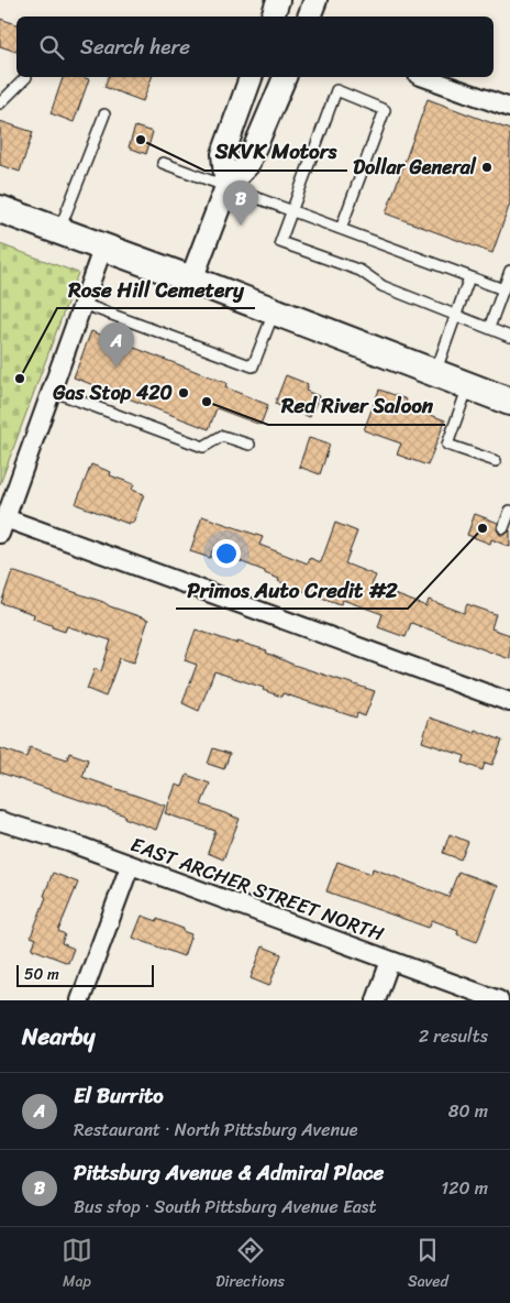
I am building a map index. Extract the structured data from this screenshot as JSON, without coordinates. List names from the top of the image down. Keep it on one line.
{"streets":{"street":["EAST ARCHER STREET NORTH"]},"places":["SKVK Motors","Dollar General","Rose Hill Cemetery","Gas Stop 420","Red River Saloon","Primos Auto Credit #2"],"scale_bar":"50 m","page":{"search":"Search here","pins":["B","A"],"scale":"50 m","heading":["Nearby","2 results"],"list":[{"mark":"A","name":"El Burrito","note":"Restaurant · North Pittsburg Avenue","value":"80 m"},{"mark":"B","name":"Pittsburg Avenue & Admiral Place","note":"Bus stop · South Pittsburg Avenue East","value":"120 m"}],"nav":["Map","Directions","Saved"]}}
